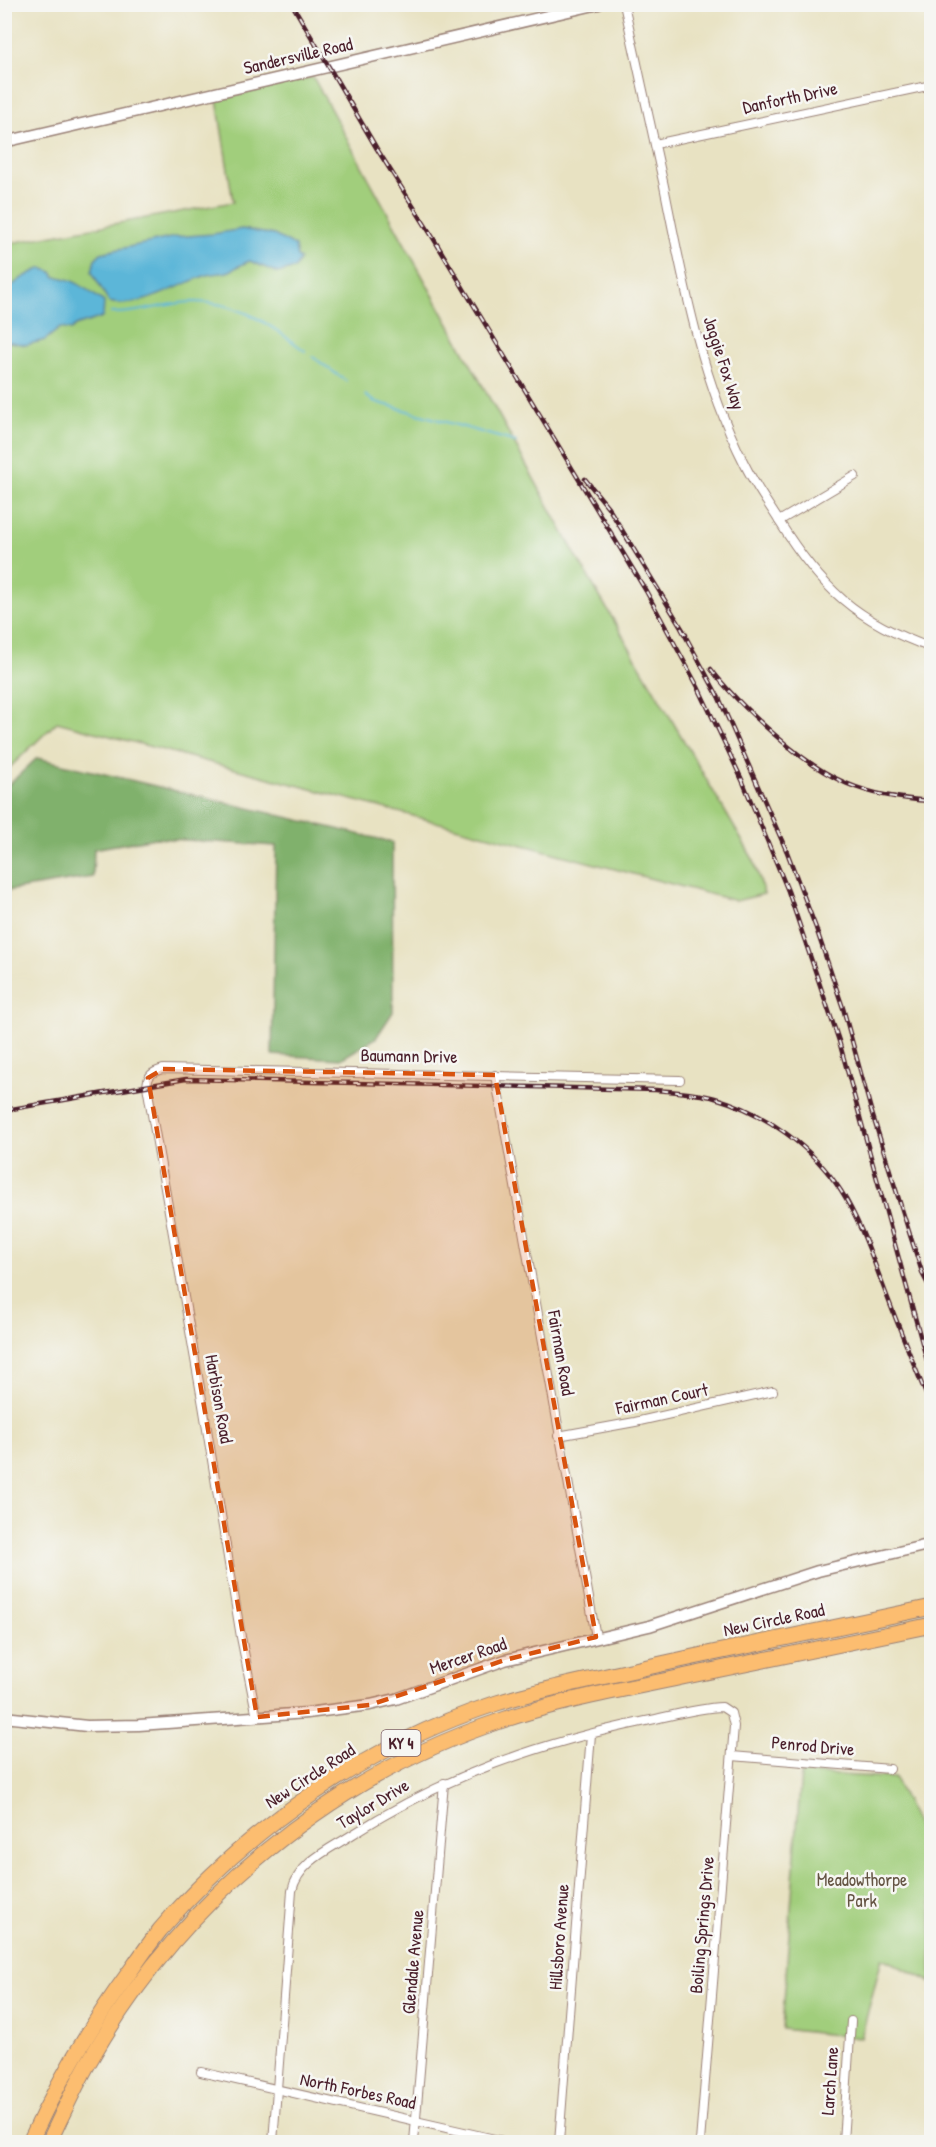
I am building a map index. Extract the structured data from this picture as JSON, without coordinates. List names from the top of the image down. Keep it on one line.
{"streets":{"highway":["New Circle Road","KY 4"],"street":["Sandersville Road","Danforth Drive","Jaggie Fox Way","Baumann Drive","Fairman Road","Harbison Road","Fairman Court","Mercer Road","Penrod Drive","Taylor Drive","Boiling Springs Drive","Hillsboro Avenue","Glendale Avenue","Larch Lane","North Forbes Road"]},"crossings":[["Danforth Drive","Jaggie Fox Way"],["Baumann Drive","Fairman Road"],["Baumann Drive","Harbison Road"],["Fairman Road","Fairman Court"],["Fairman Road","Mercer Road"],["Harbison Road","Mercer Road"],["Penrod Drive","Boiling Springs Drive"],["Taylor Drive","Boiling Springs Drive"],["Taylor Drive","Hillsboro Avenue"],["Taylor Drive","Glendale Avenue"],["Taylor Drive","North Forbes Road"],["Glendale Avenue","North Forbes Road"]],"parks":["Meadowthorpe Park"]}
